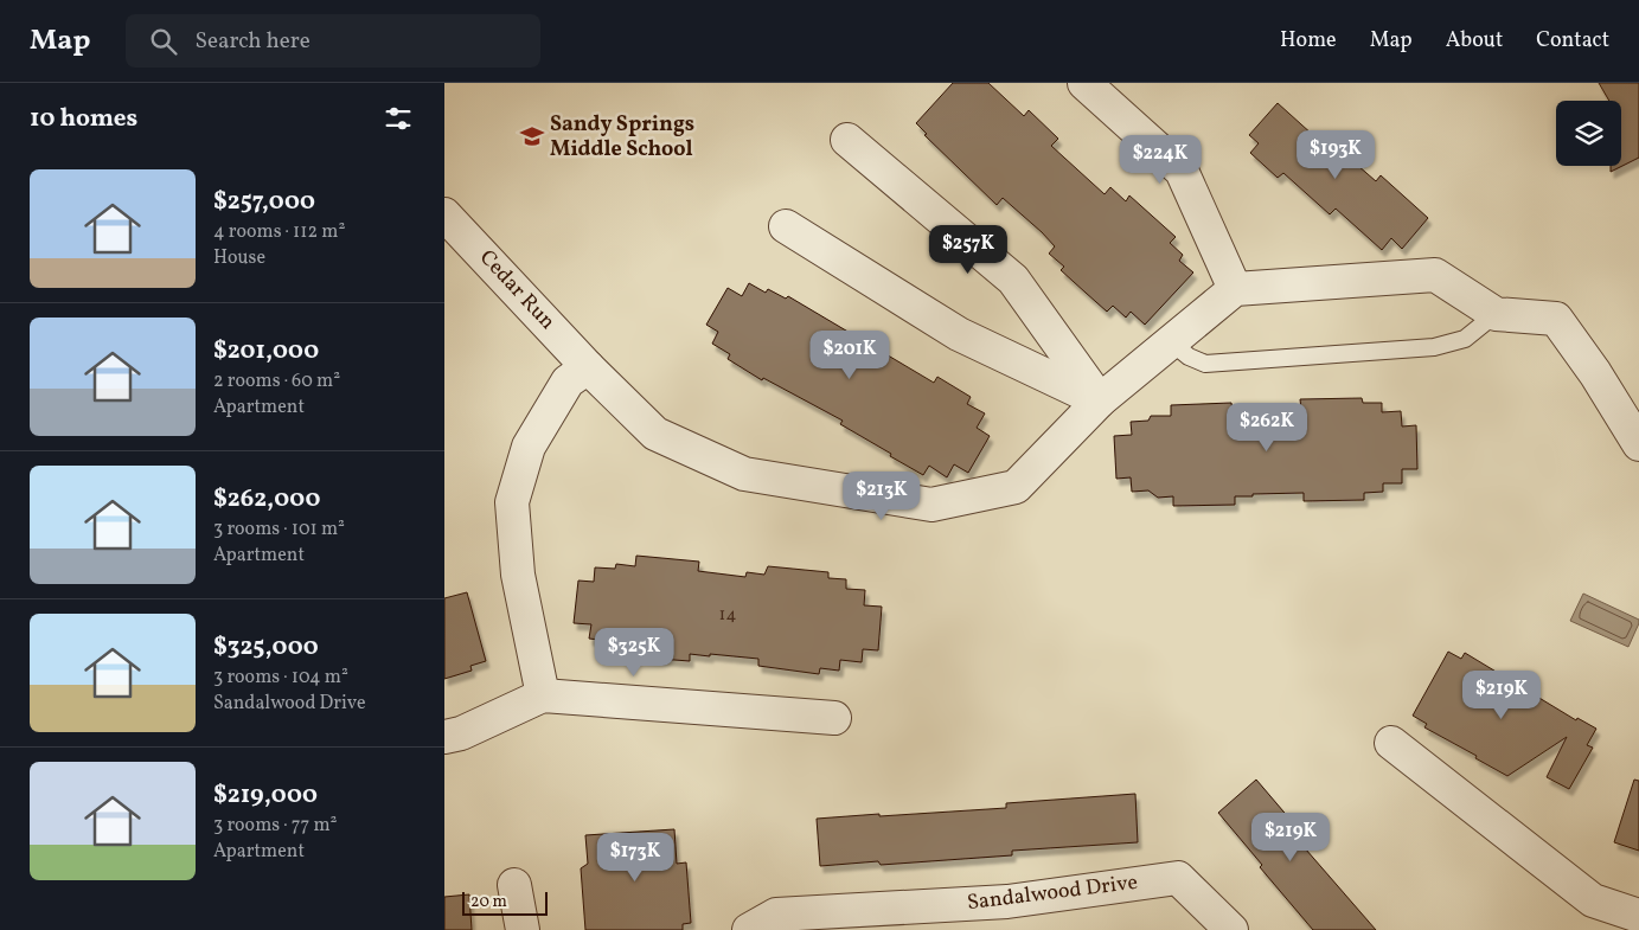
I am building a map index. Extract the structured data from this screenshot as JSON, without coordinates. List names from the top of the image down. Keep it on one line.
{"streets":{"street":["Cedar Run","Sandalwood Drive"]},"places":{"school or university":["Sandy Springs Middle School"]},"house_numbers":["14"],"scale_bar":"20 m","page":{"header":"Map","search":"Search here","nav":["Home","Map","About","Contact"],"heading":"10 homes","price":["$193K","$224K","$257K","$201K","$262K","$213K","$325K","$219K","$219K","$173K"],"list":[{"name":"$257,000","note":"4 rooms · 112 m² · House"},{"name":"$201,000","note":"2 rooms · 60 m² · Apartment"},{"name":"$262,000","note":"3 rooms · 101 m² · Apartment"},{"name":"$325,000","note":"3 rooms · 104 m² · Sandalwood Drive"},{"name":"$219,000","note":"3 rooms · 77 m² · Apartment"}],"scale":"20 m"}}
